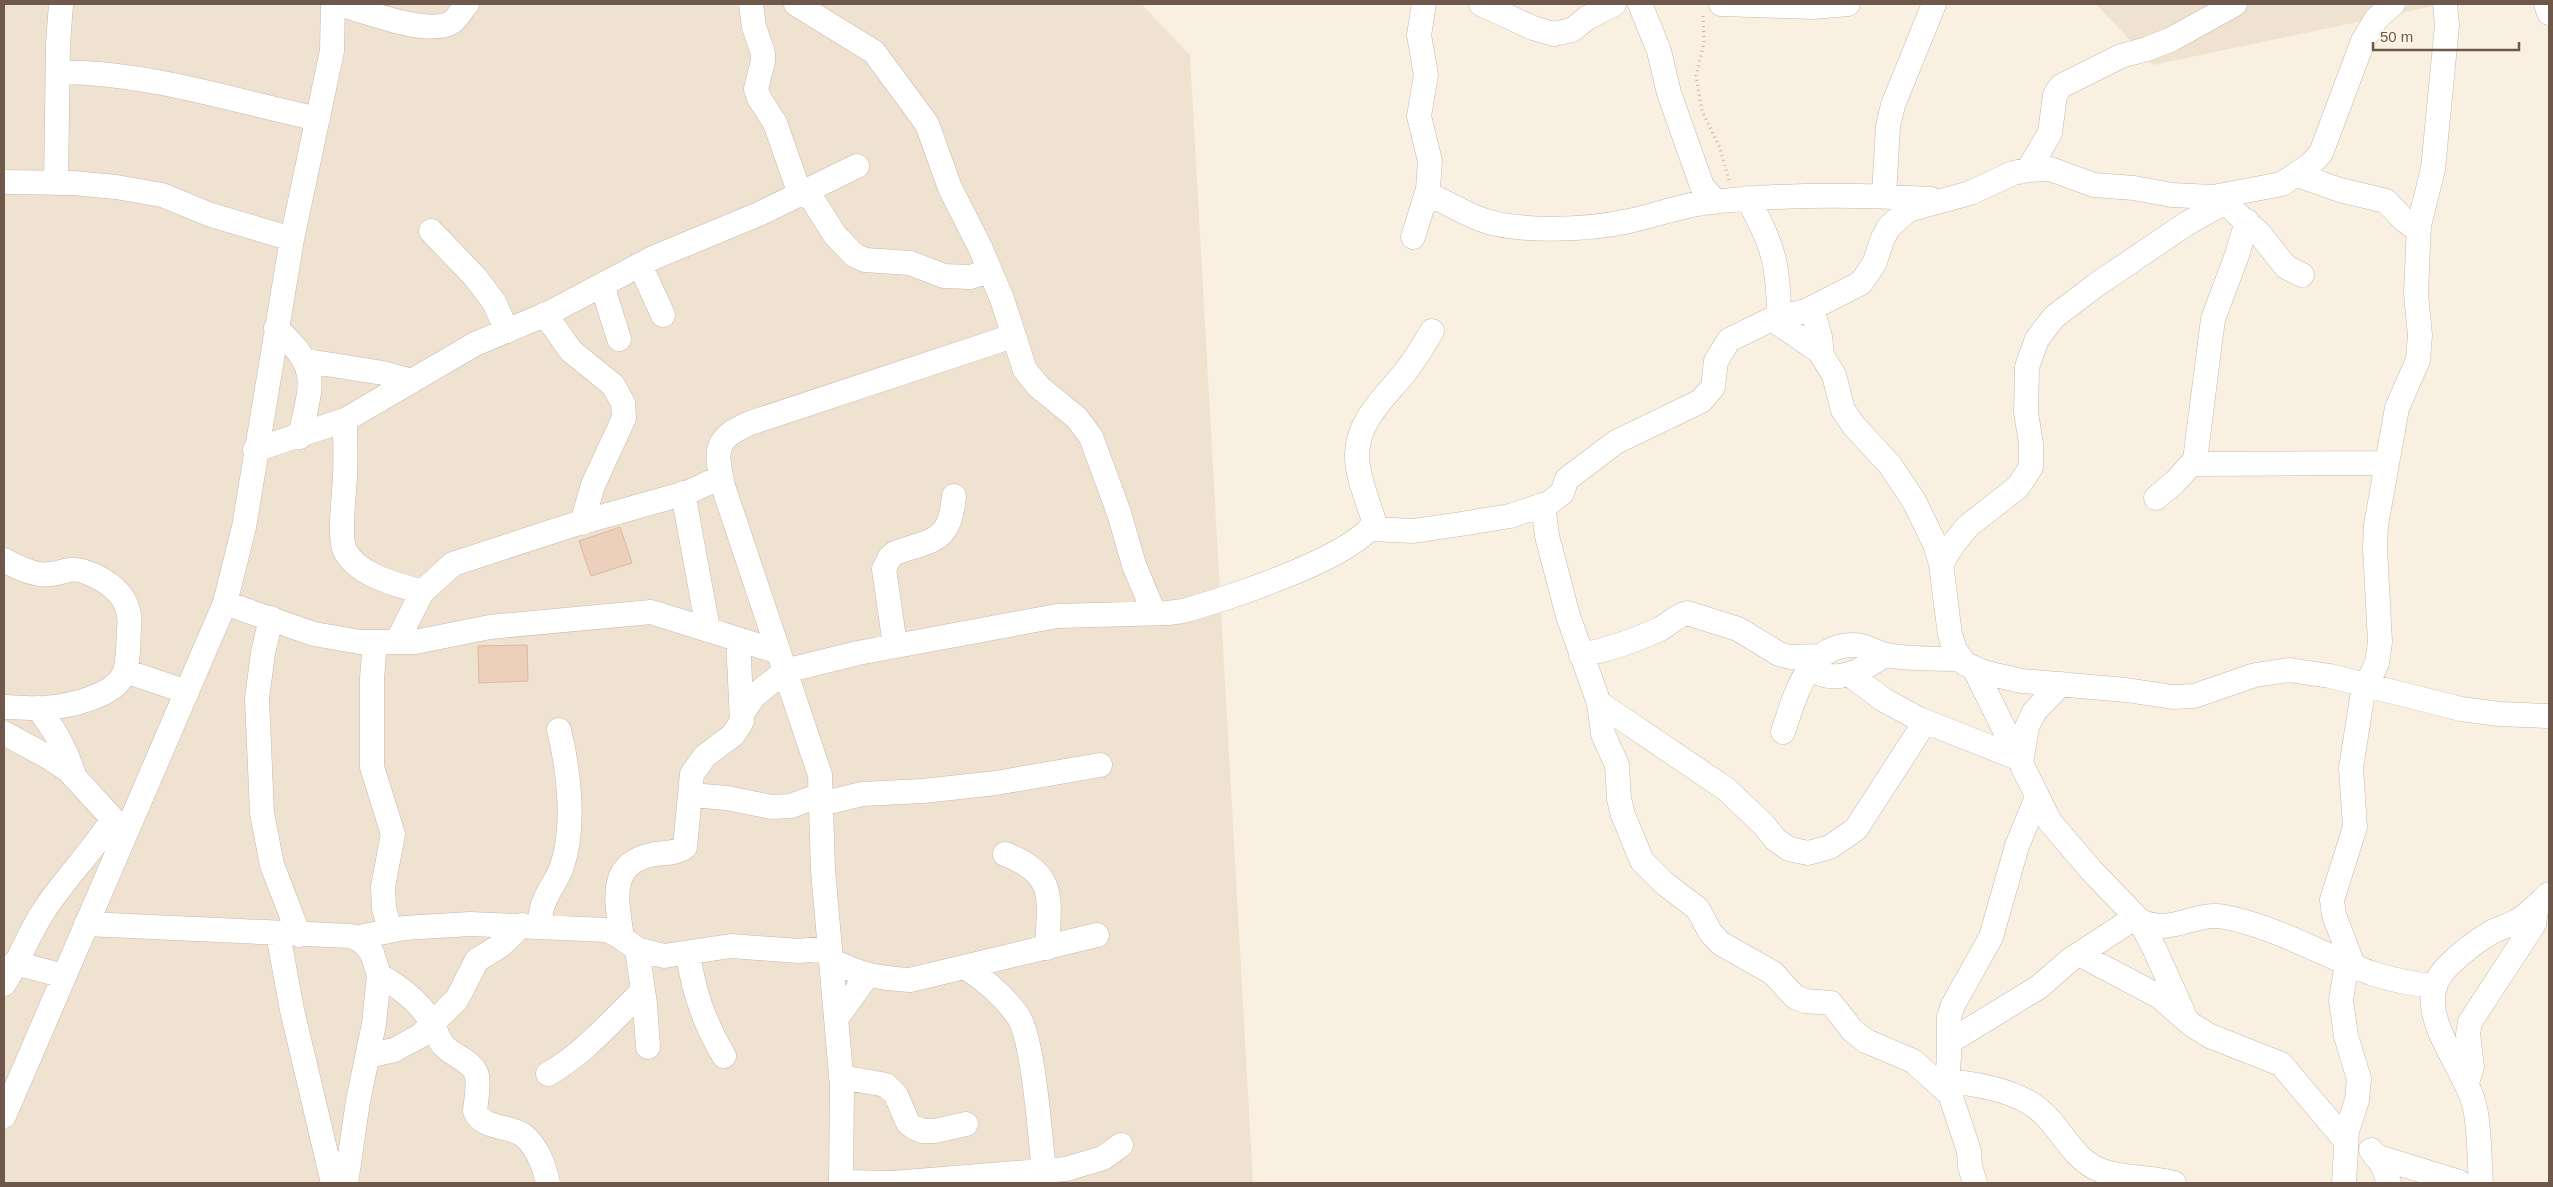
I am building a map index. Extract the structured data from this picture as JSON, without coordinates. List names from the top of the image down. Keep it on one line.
{"scale_bar":"50 m"}
